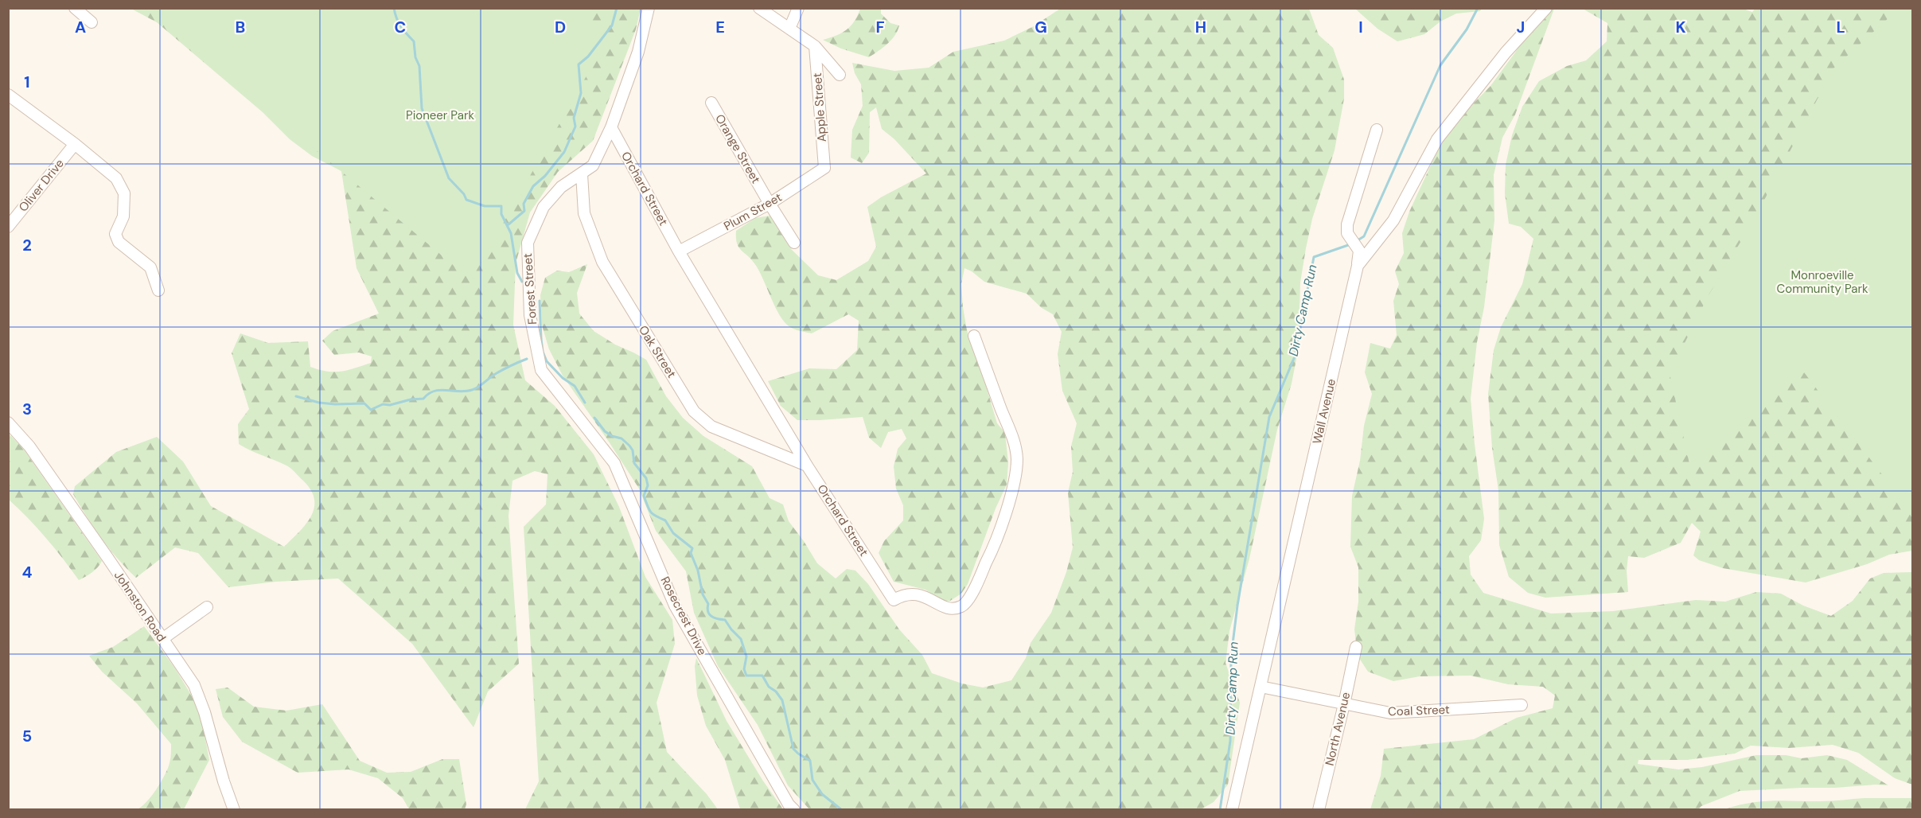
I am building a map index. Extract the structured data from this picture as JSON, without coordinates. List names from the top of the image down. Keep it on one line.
{"streets":{"street":["Apple Street","Orange Street","Oliver Drive","Orchard Street","Plum Street","Forest Street","Oak Street","Wall Avenue","Johnston Road","Rosecrest Drive","Coal Street","North Avenue"]},"crossings":[["Apple Street","Plum Street"],["Orange Street","Plum Street"],["Orchard Street","Plum Street"],["Orchard Street","Forest Street"],["Orchard Street","Oak Street"],["Forest Street","Oak Street"],["Forest Street","Rosecrest Drive"],["Wall Avenue","Coal Street"],["Coal Street","North Avenue"]],"water":["Dirty Camp Run"],"parks":["Pioneer Park","Monroeville Community Park"],"grid":{"columns":["A","B","C","D","E","F","G","H","I","J","K","L"],"rows":["1","2","3","4","5"]}}
